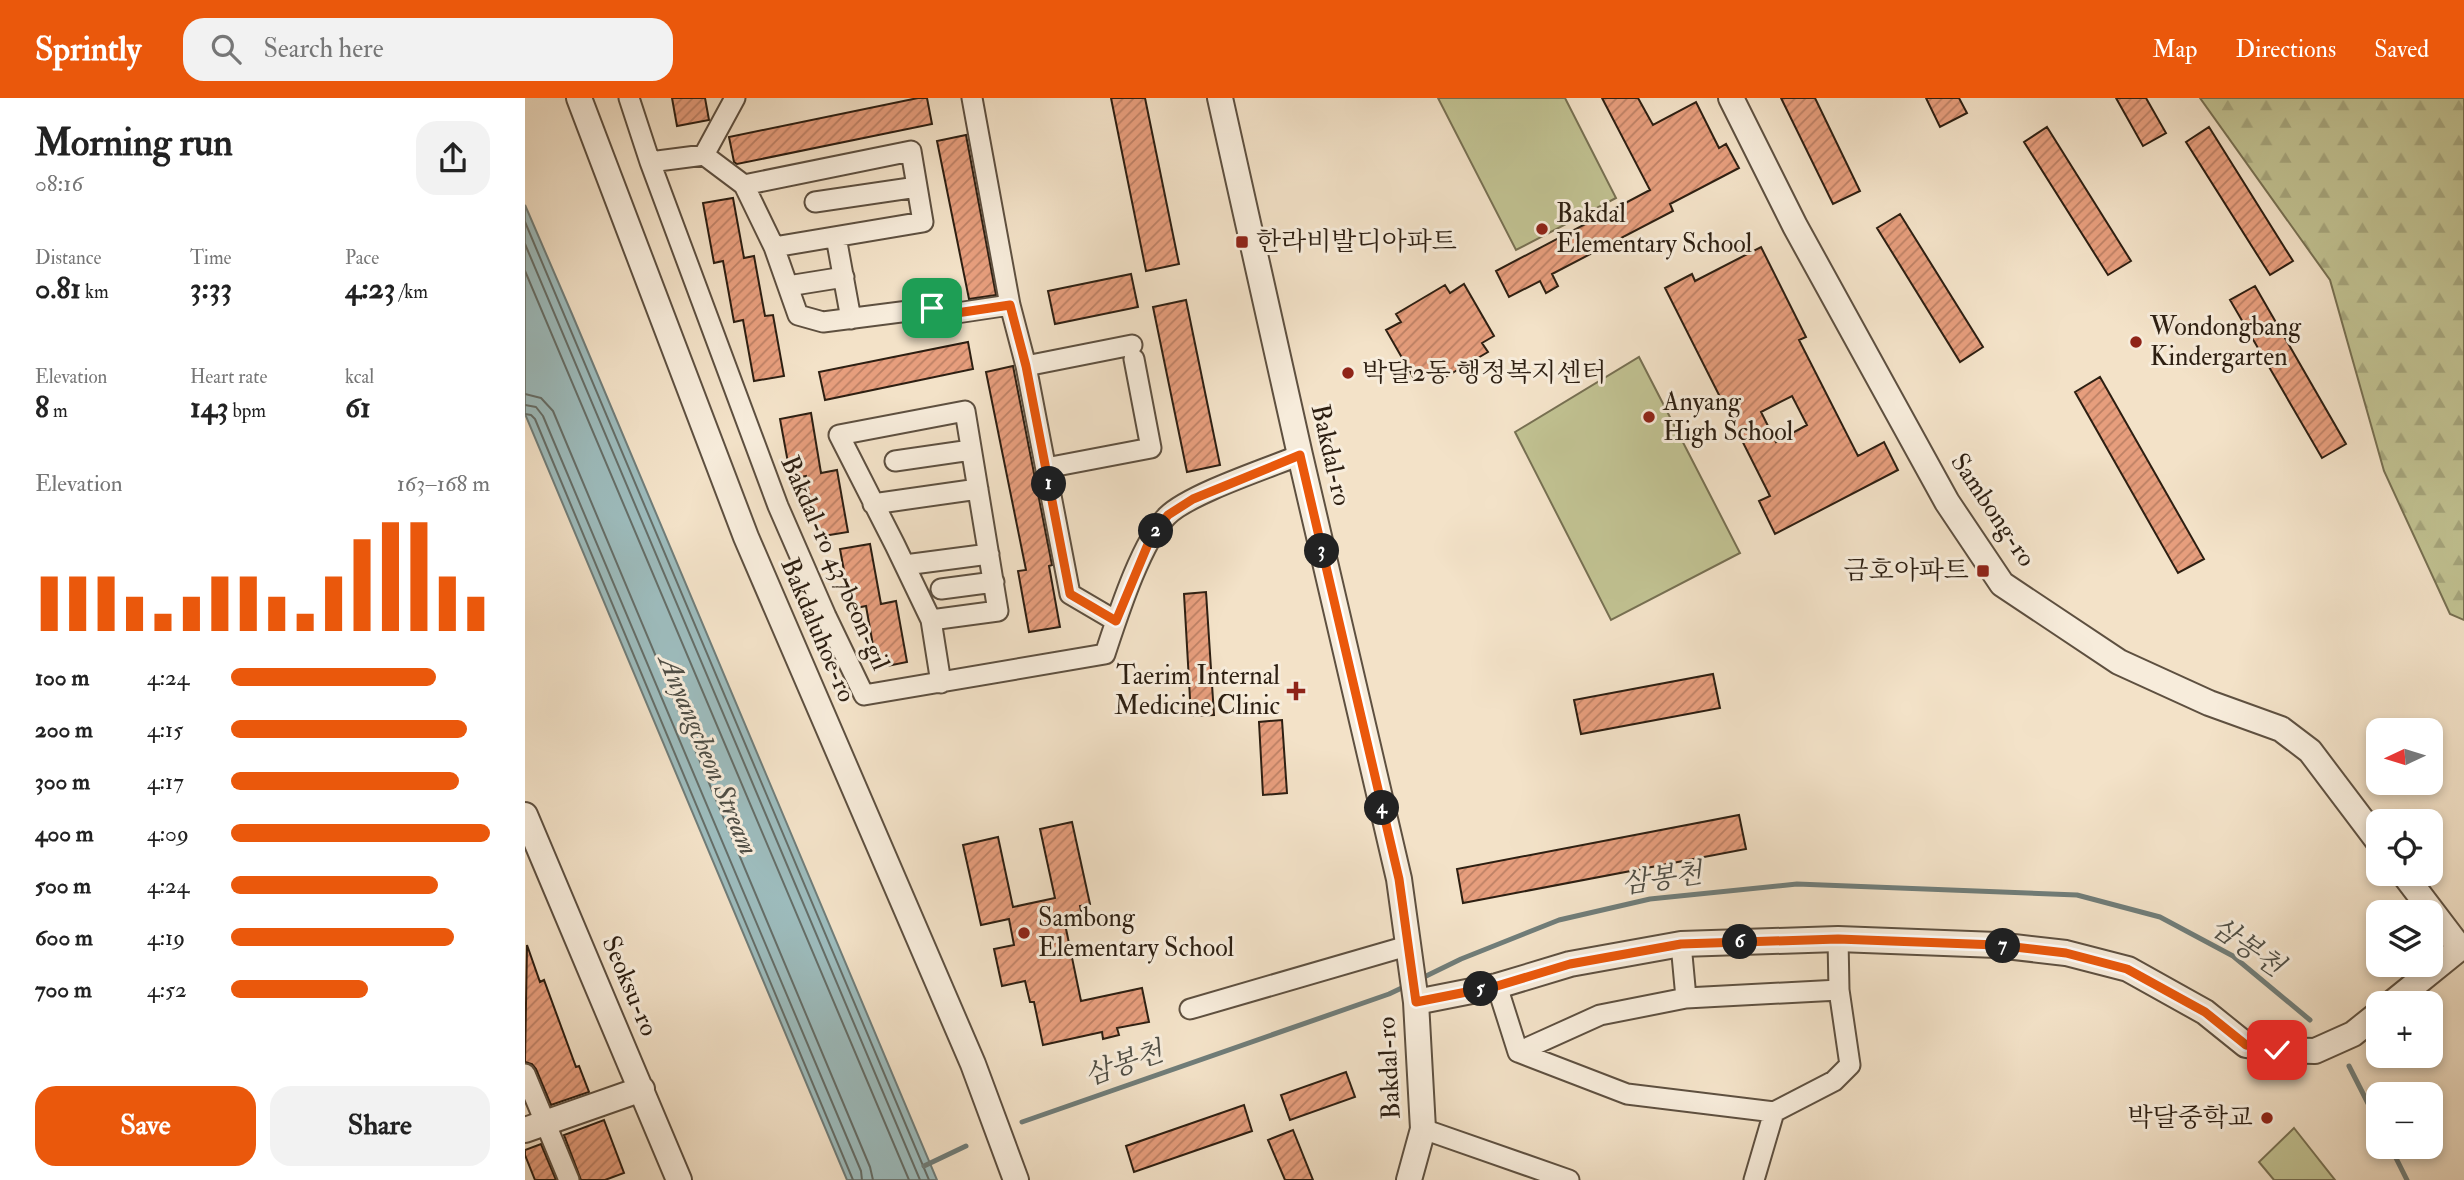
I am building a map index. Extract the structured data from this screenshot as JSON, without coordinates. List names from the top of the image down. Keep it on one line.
{"streets":{"street":["Bakdal-ro","Sambong-ro","Bakdal-ro 437beon-gil","Bakdaluhoe-ro","Seoksu-ro"]},"crossings":[["Bakdal-ro","Bakdal-ro 437beon-gil"]],"water":["Anyangcheon Stream","삼봉천"],"places":{"other":["Bakdal Elementary School","Wondongbang Kindergarten","박달2동 행정복지센터","Anyang High School","Sambong Elementary School","박달중학교"],"transit":["한라비발디아파트","금호아파트"],"health":["Taerim Internal Medicine Clinic"]},"north":"left","page":{"header":"Sprintly","search":"Search here","nav":["Map","Directions","Saved"],"heading":["Morning run","08:16"],"stats":[["Distance","0.81 km"],["Time","3:33"],["Pace","4:23 /km"],["Elevation","8 m"],["Heart rate","143 bpm"],["kcal","61"]],"chart":["Elevation","163–168 m"],"pins":["1","2","3","4","6","7","5"],"list":[{"name":"100 m","note":"4:24"},{"name":"200 m","note":"4:15"},{"name":"300 m","note":"4:17"},{"name":"400 m","note":"4:09"},{"name":"500 m","note":"4:24"},{"name":"600 m","note":"4:19"},{"name":"700 m","note":"4:52"}],"map_buttons":["+","−"],"buttons":["Save","Share"]}}
